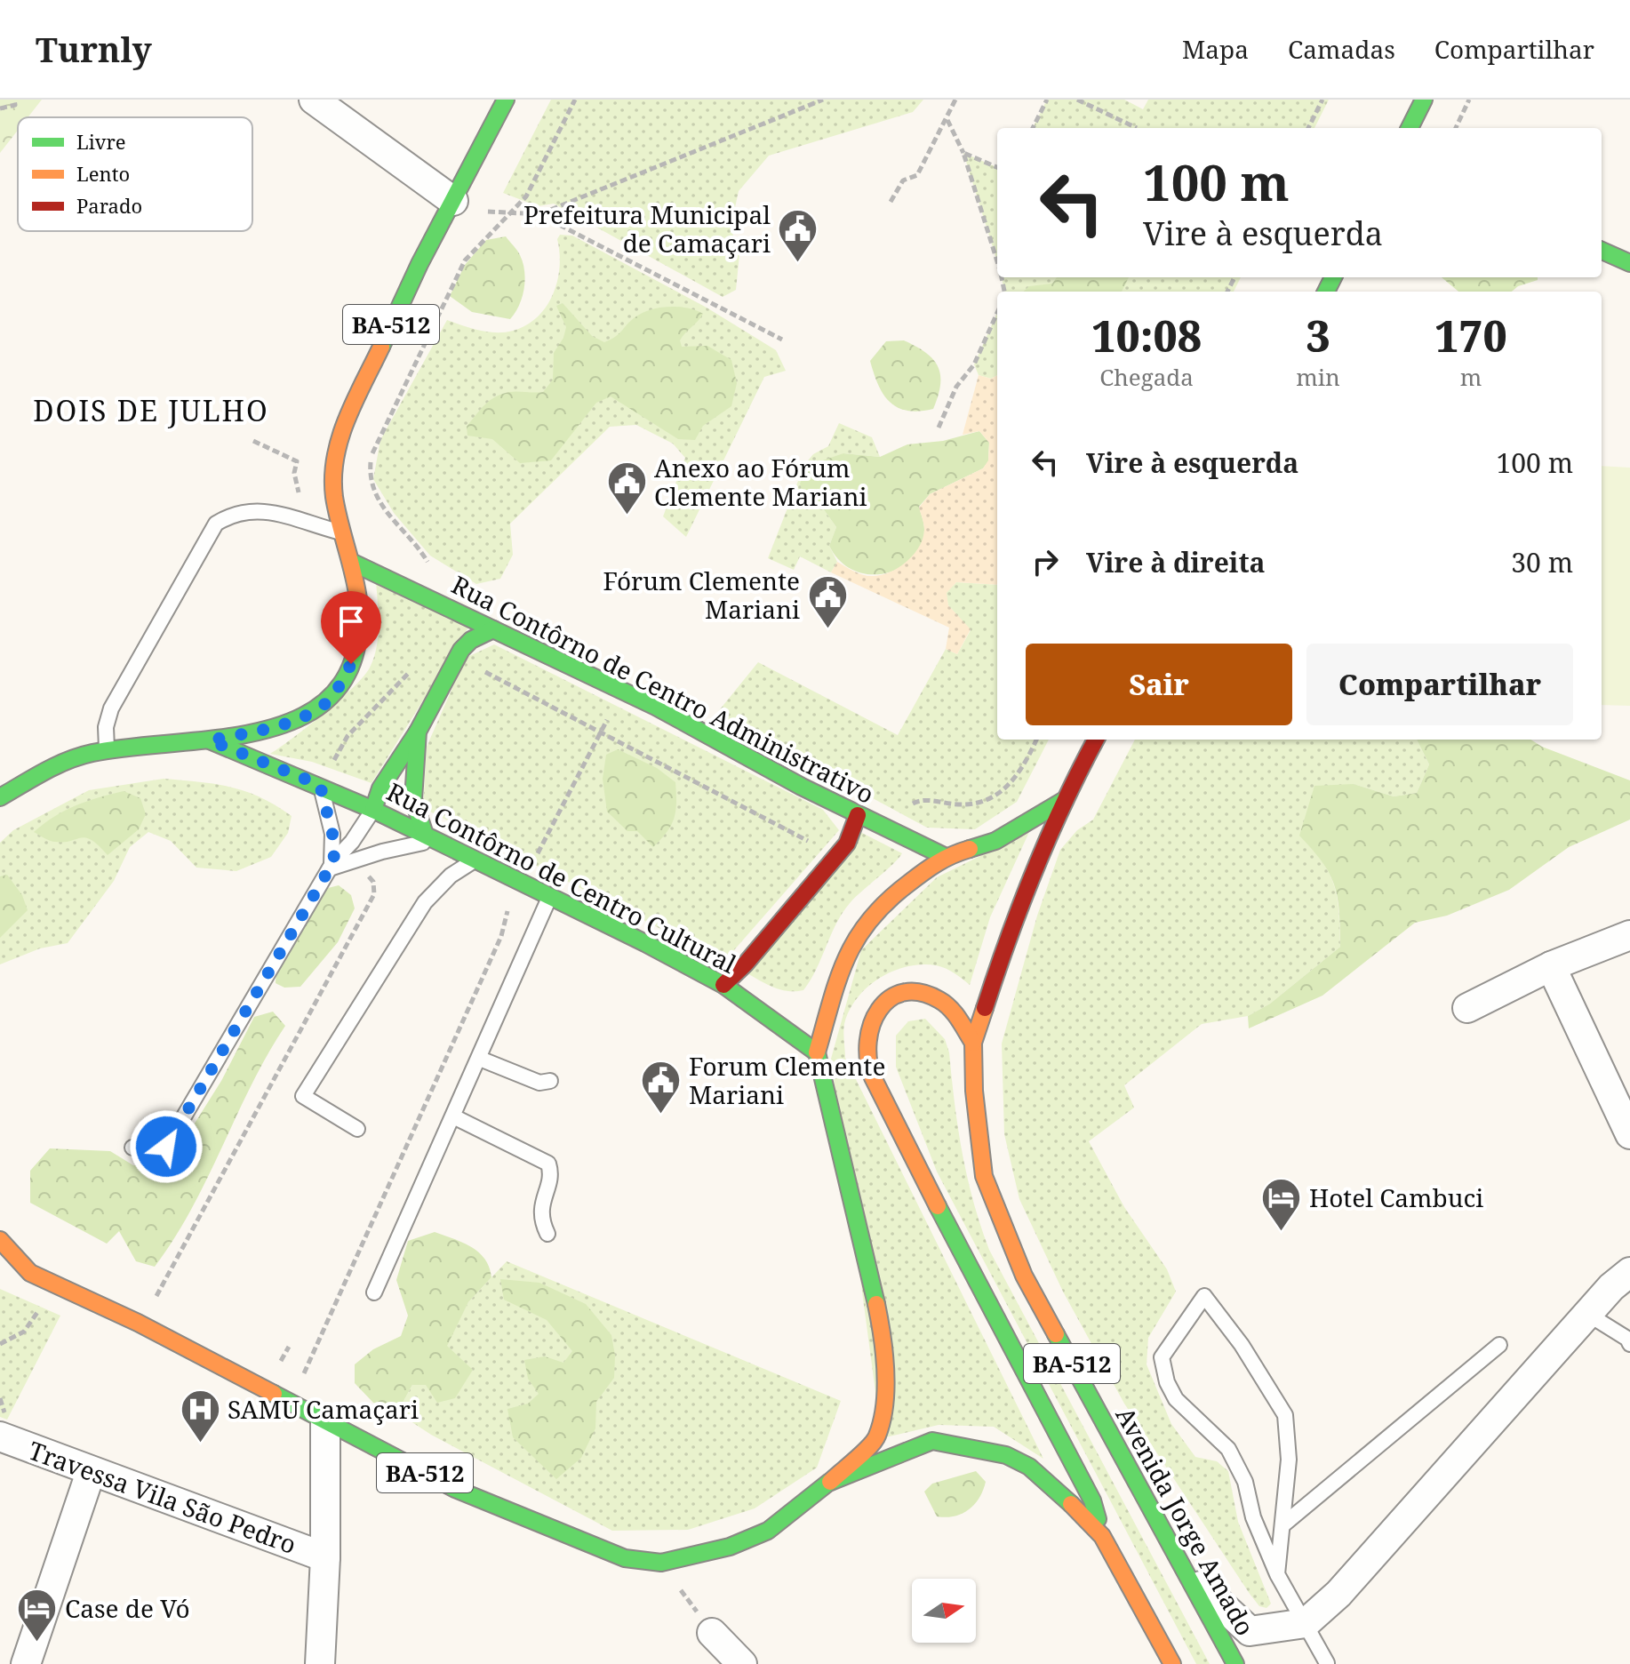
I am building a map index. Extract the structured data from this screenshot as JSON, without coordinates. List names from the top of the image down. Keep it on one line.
{"streets":{"main road":["BA-512","Rua Contôrno de Centro Administrativo","Rua Contôrno de Centro Cultural","Avenida Jorge Amado"],"street":["Travessa Vila São Pedro"]},"crossings":[["BA-512","Rua Contôrno de Centro Administrativo"],["BA-512","Rua Contôrno de Centro Cultural"],["BA-512","Avenida Jorge Amado"],["Rua Contôrno de Centro Administrativo","Rua Contôrno de Centro Cultural"]],"districts":["DOIS DE JULHO"],"places":{"public building":["Prefeitura Municipal de Camaçari","Anexo ao Fórum Clemente Mariani","Fórum Clemente Mariani","Forum Clemente Mariani"],"hotel":["Hotel Cambuci","Case de Vó"],"hospital":["SAMU Camaçari"]},"legend":["Livre","Lento","Parado"],"north":"right","page":{"header":"Turnly","nav":["Mapa","Camadas","Compartilhar"],"turn":["100 m","Vire à esquerda"],"eta":["10:08","Chegada","3","min","170","m"],"list":[{"name":"Vire à esquerda","value":"100 m"},{"name":"Vire à direita","value":"30 m"}],"buttons":["Sair","Compartilhar"]}}
